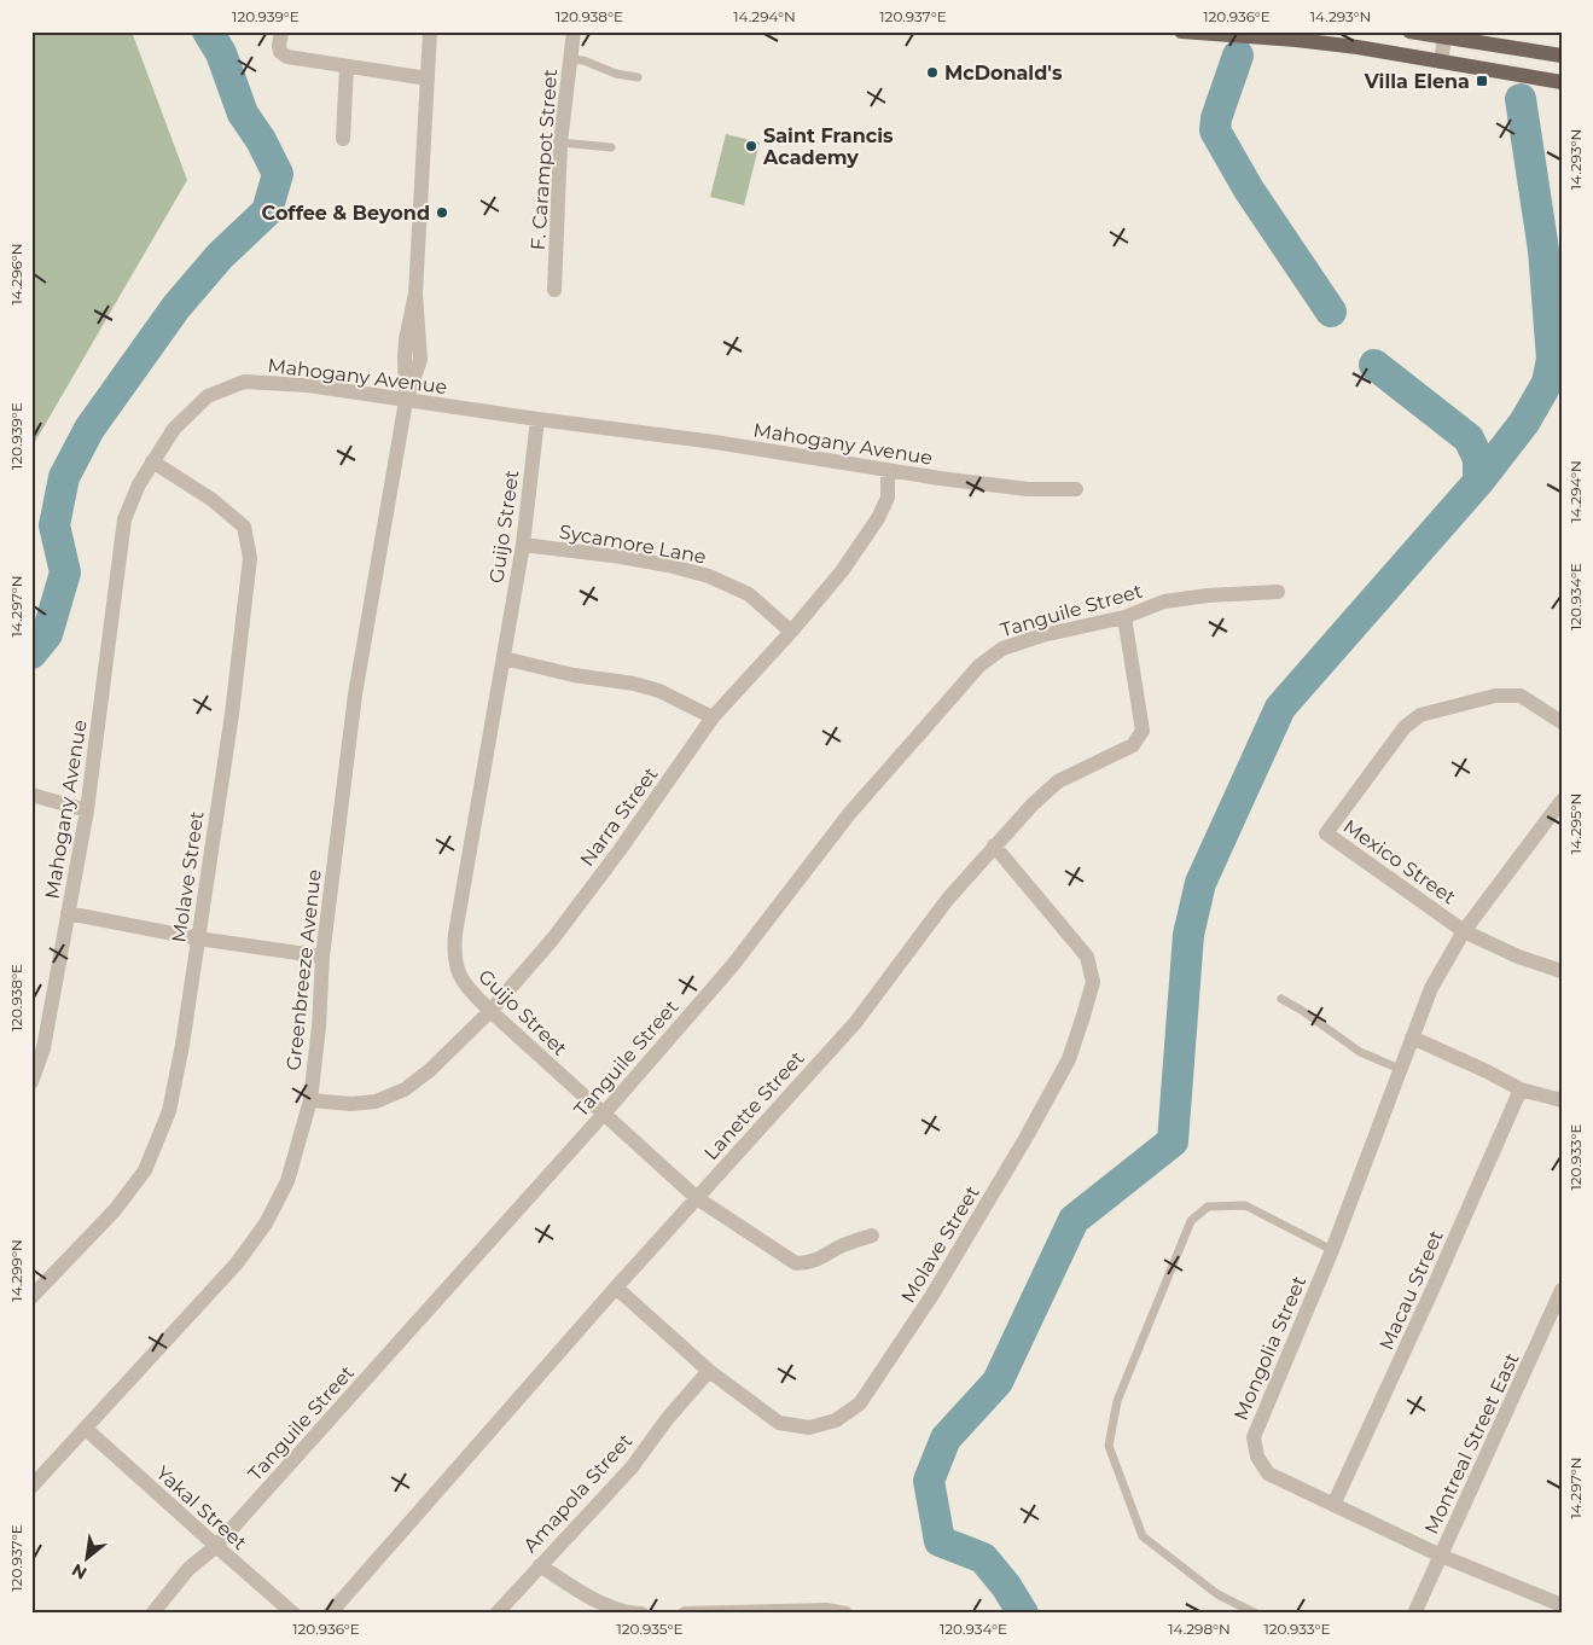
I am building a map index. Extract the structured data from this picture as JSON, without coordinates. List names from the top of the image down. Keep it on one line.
{"streets":{"street":["F. Carampot Street","Mahogany Avenue","Guijo Street","Sycamore Lane","Tanguile Street","Narra Street","Mexico Street","Molave Street","Greenbreeze Avenue","Lanette Street","Macau Street","Mongolia Street","Montreal Street East","Amapola Street","Yakal Street"]},"crossings":[["Mahogany Avenue","Guijo Street"],["Mahogany Avenue","Narra Street"],["Mahogany Avenue","Molave Street"],["Mahogany Avenue","Greenbreeze Avenue"],["Guijo Street","Sycamore Lane"],["Guijo Street","Tanguile Street"],["Guijo Street","Narra Street"],["Guijo Street","Lanette Street"],["Sycamore Lane","Narra Street"],["Tanguile Street","Lanette Street"],["Tanguile Street","Yakal Street"],["Narra Street","Greenbreeze Avenue"],["Mexico Street","Mongolia Street"],["Molave Street","Lanette Street"],["Molave Street","Amapola Street"],["Greenbreeze Avenue","Yakal Street"],["Macau Street","Mongolia Street"],["Mongolia Street","Montreal Street East"]],"places":{"other":["McDonald's","Saint Francis Academy","Coffee & Beyond"],"transit":["Villa Elena"]},"north":"bottom left","coordinates":["120.939°E","120.938°E","14.294°N","120.937°E","120.936°E","14.293°N","14.296°N","120.934°E","14.297°N","14.295°N","120.933°E","14.299°N","120.935°E","14.298°N"]}
